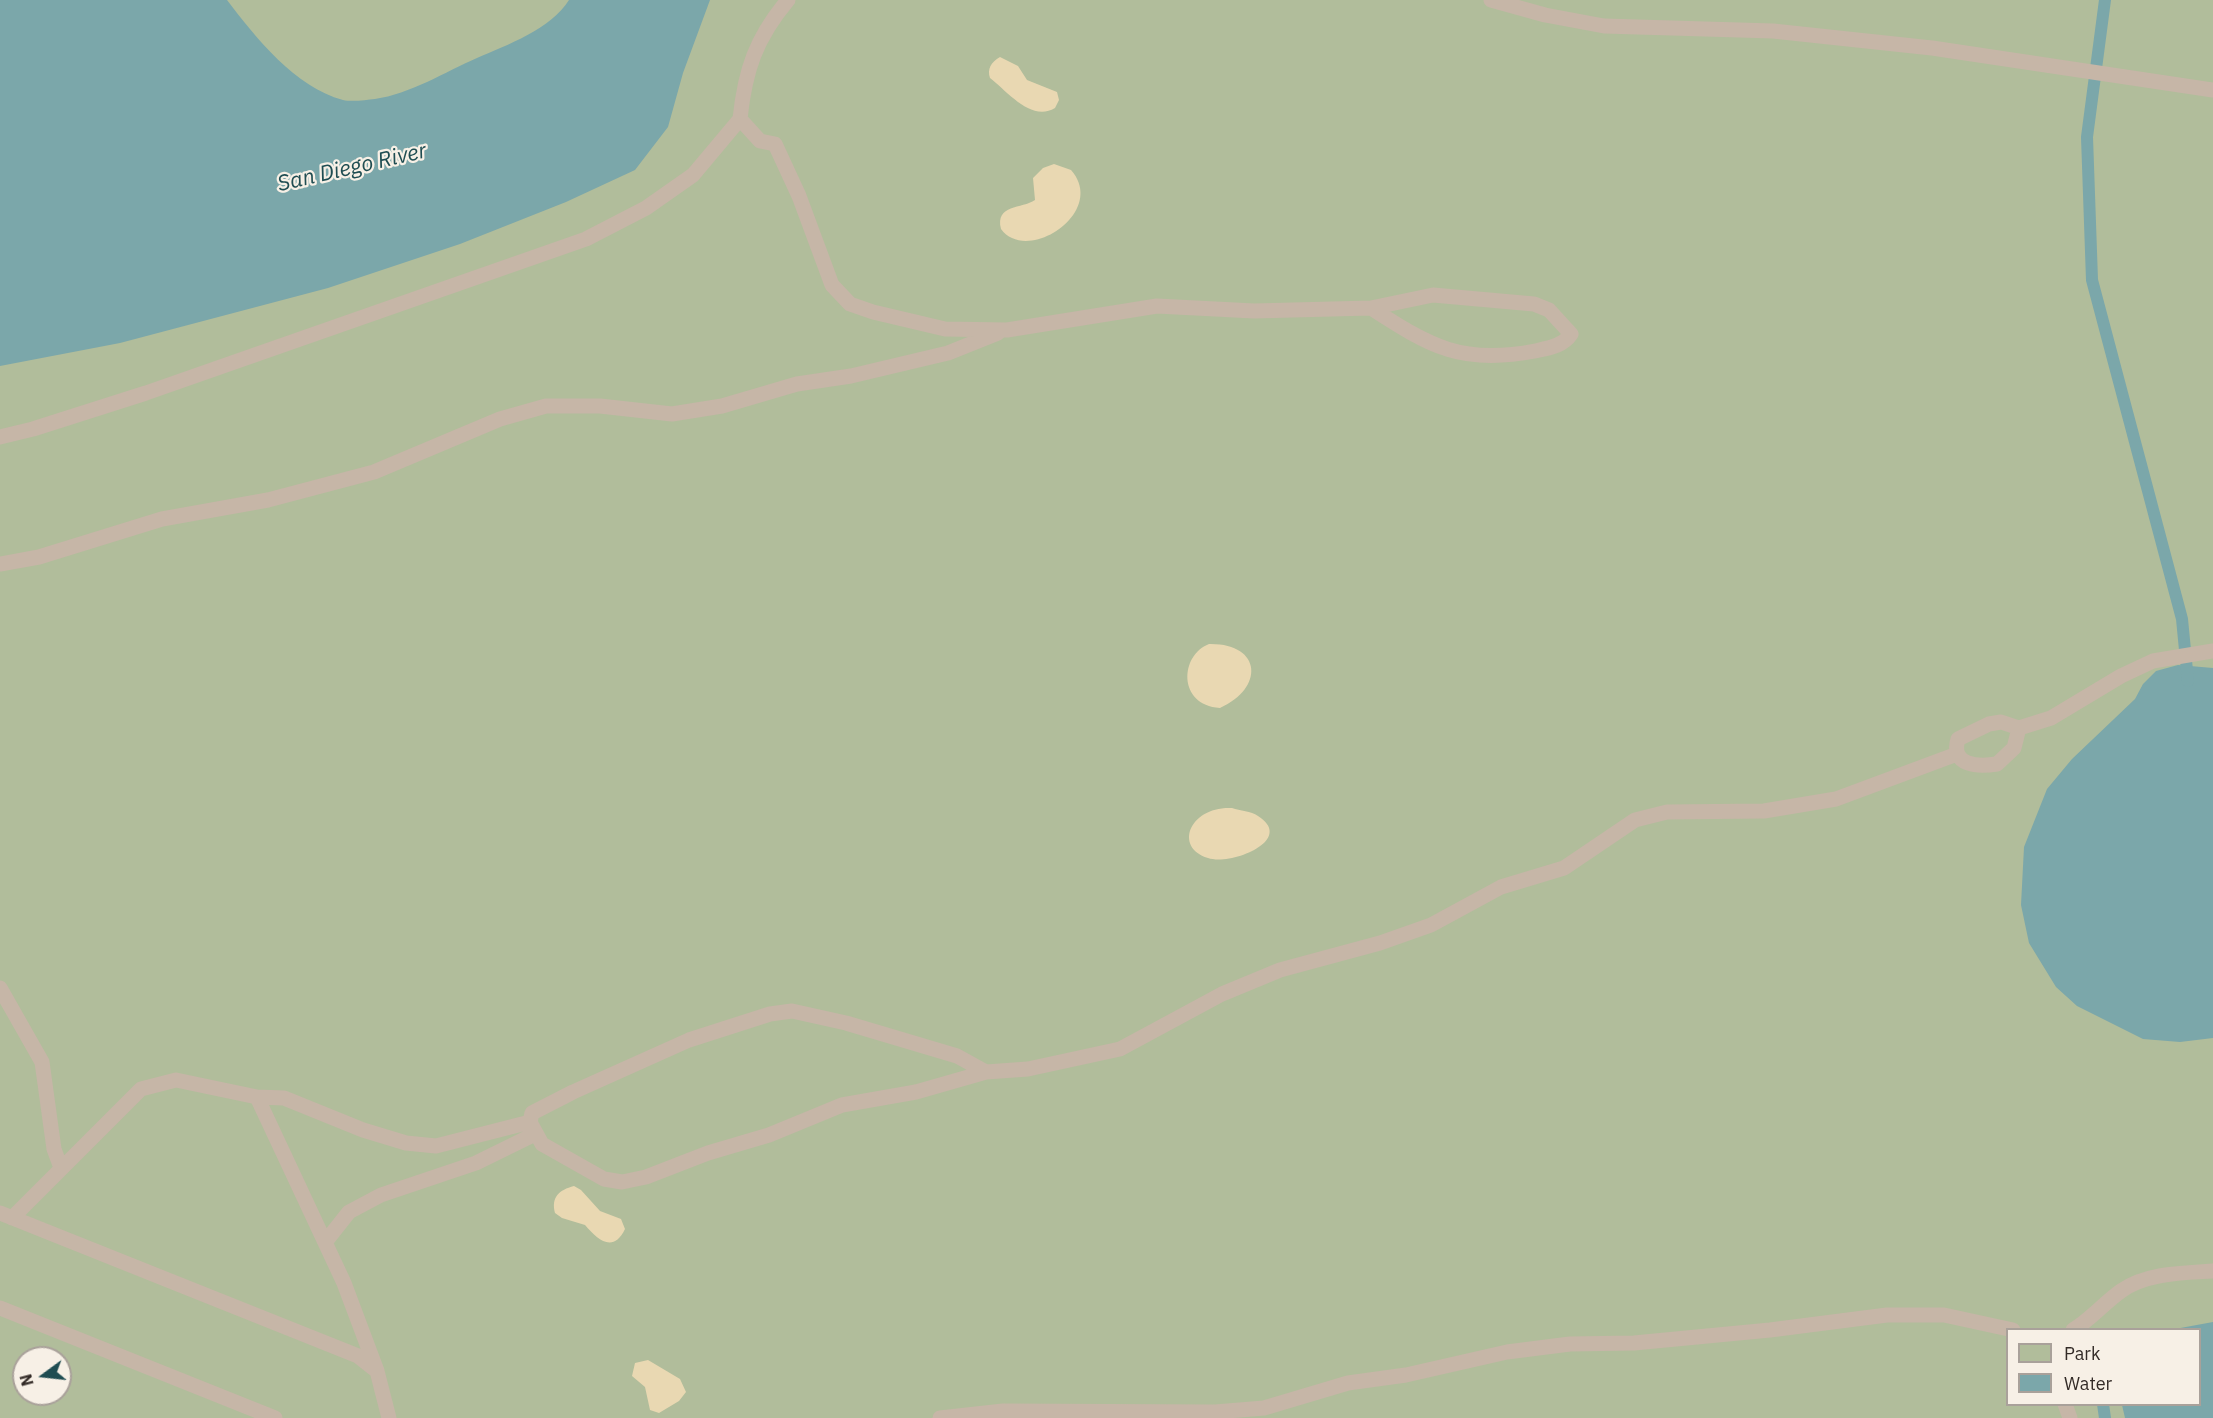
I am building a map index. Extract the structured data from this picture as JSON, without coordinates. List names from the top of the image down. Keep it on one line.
{"water":["San Diego River"],"legend":["Park","Water"],"north":"left"}
